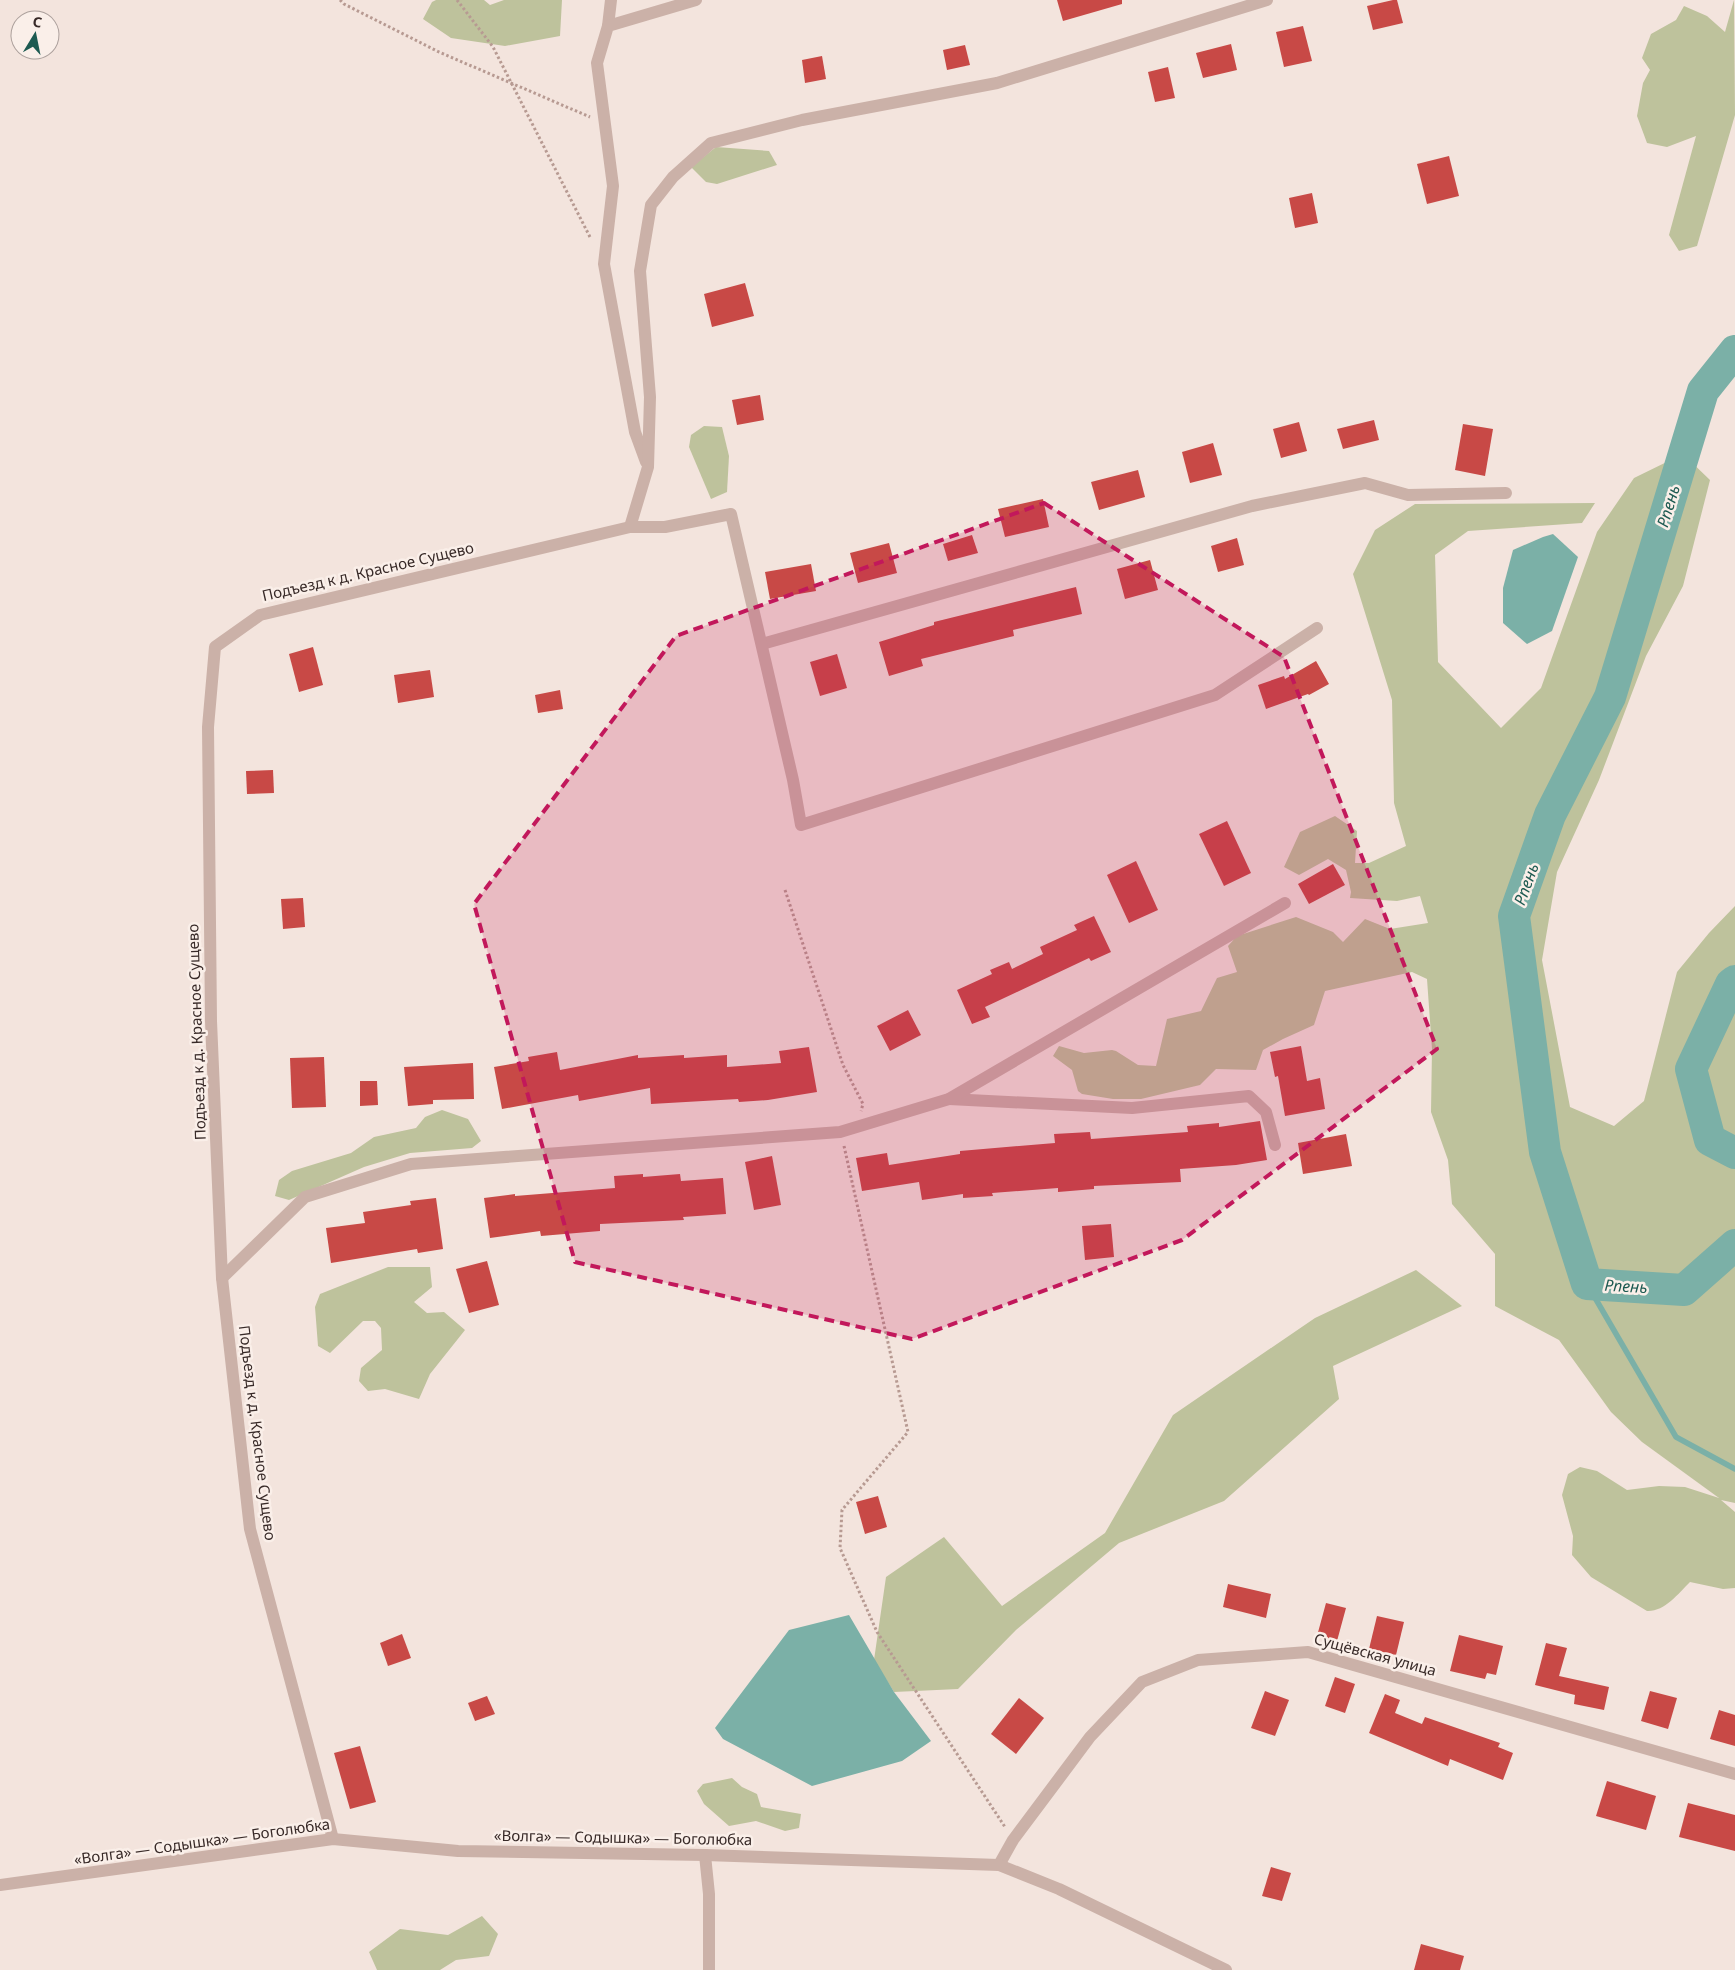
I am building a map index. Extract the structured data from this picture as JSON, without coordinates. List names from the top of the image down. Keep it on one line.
{"streets":{"street":["Подъезд к д. Красное Сущево","Сущёвская улица","«Волга» — Содышка» — Боголюбка"]},"crossings":[["Подъезд к д. Красное Сущево","«Волга» — Содышка» — Боголюбка"],["Сущёвская улица","«Волга» — Содышка» — Боголюбка"]],"water":["Рпень"],"north":"top"}
